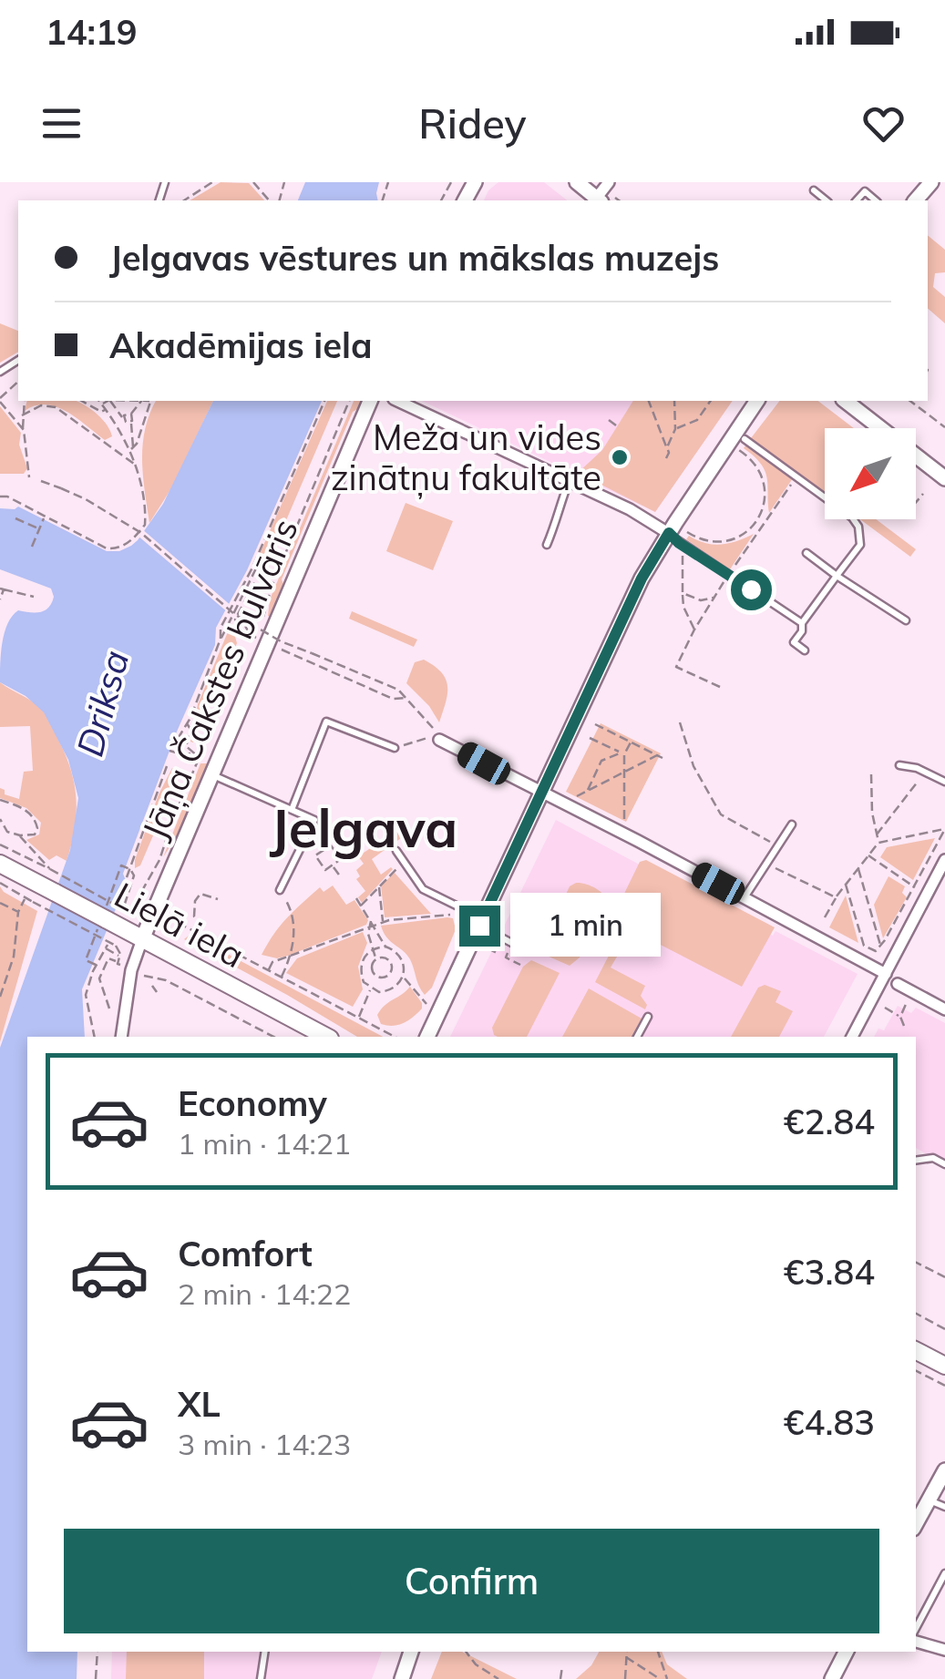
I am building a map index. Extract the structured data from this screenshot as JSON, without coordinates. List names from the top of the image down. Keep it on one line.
{"streets":{"main road":["Jāņa Čakstes bulvāris","Lielā iela"]},"crossings":[["Jāņa Čakstes bulvāris","Lielā iela"]],"districts":["Jelgava"],"water":["Driksa"],"places":["Meža un vides zinātņu fakultāte"],"north":"bottom left","page":{"status":"14:19","header":"Ridey","banner":["Jelgavas vēstures un mākslas muzejs","Akadēmijas iela"],"bubble":"1 min","list":[{"name":"Economy","note":"1 min · 14:21","value":"€2.84"},{"name":"Comfort","note":"2 min · 14:22","value":"€3.84"},{"name":"XL","note":"3 min · 14:23","value":"€4.83"}],"buttons":"Confirm"}}
